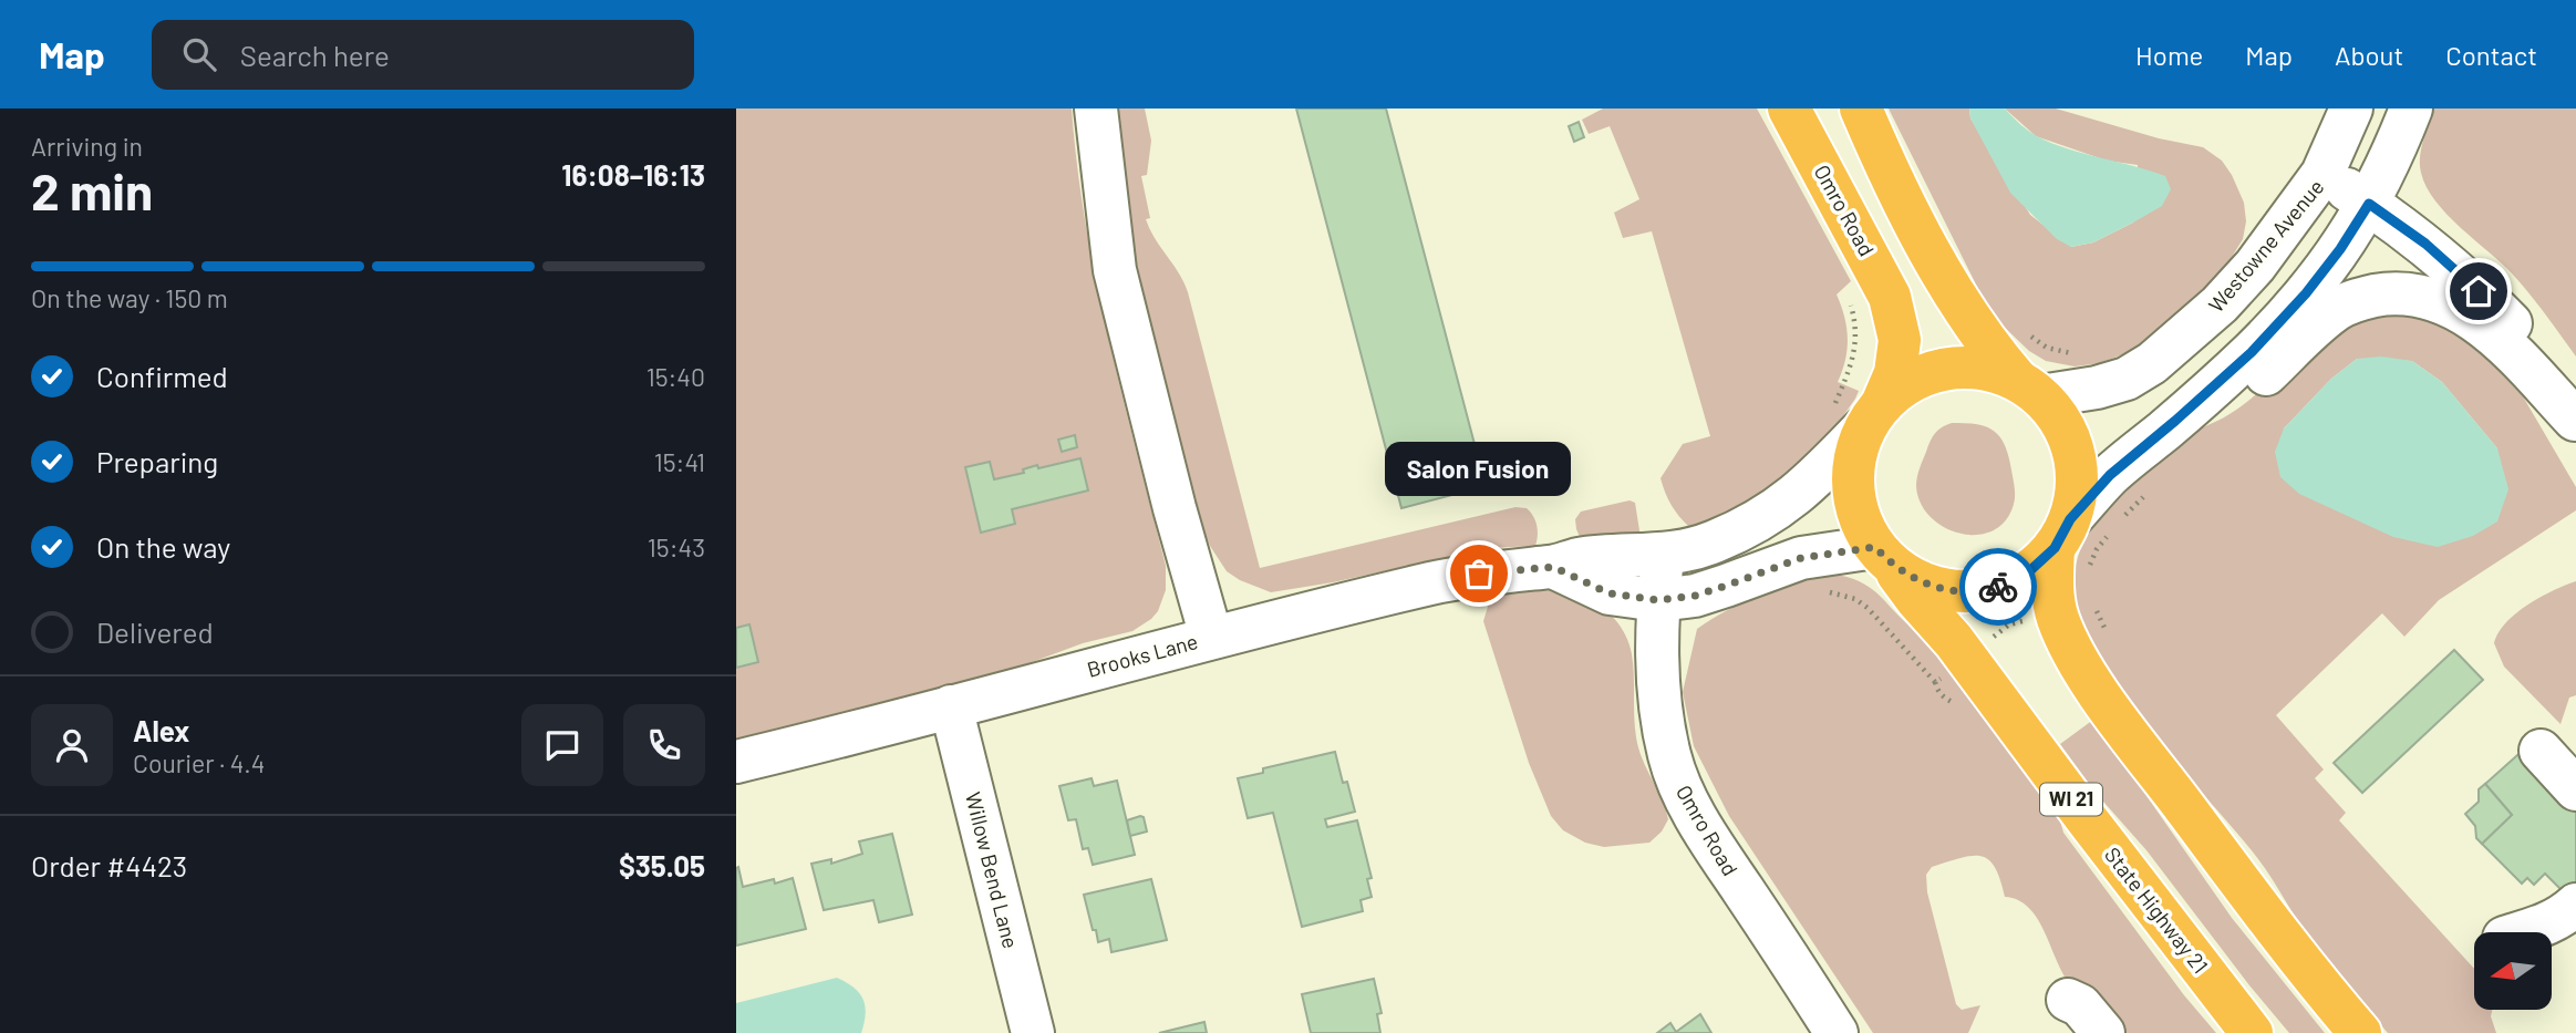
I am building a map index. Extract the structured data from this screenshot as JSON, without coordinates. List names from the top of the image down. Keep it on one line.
{"streets":{"highway":["Omro Road","WI 21","State Highway 21"],"street":["Westowne Avenue","Brooks Lane","Willow Bend Lane"]},"crossings":[["Omro Road","Westowne Avenue"],["Omro Road","Brooks Lane"],["Omro Road","State Highway 21"],["Westowne Avenue","State Highway 21"],["Brooks Lane","Willow Bend Lane"]],"places":["Salon Fusion"],"north":"left","page":{"header":"Map","search":"Search here","nav":["Home","Map","About","Contact"],"heading":["2 min","Arriving in","16:08–16:13"],"panel":["Alex","Courier · 4.4","Order #4423","$35.05"],"bar":"On the way · 150 m","list":[["Confirmed","15:40"],["Preparing","15:41"],["On the way","15:43"],"Delivered"],"bubble":"Salon Fusion"}}
